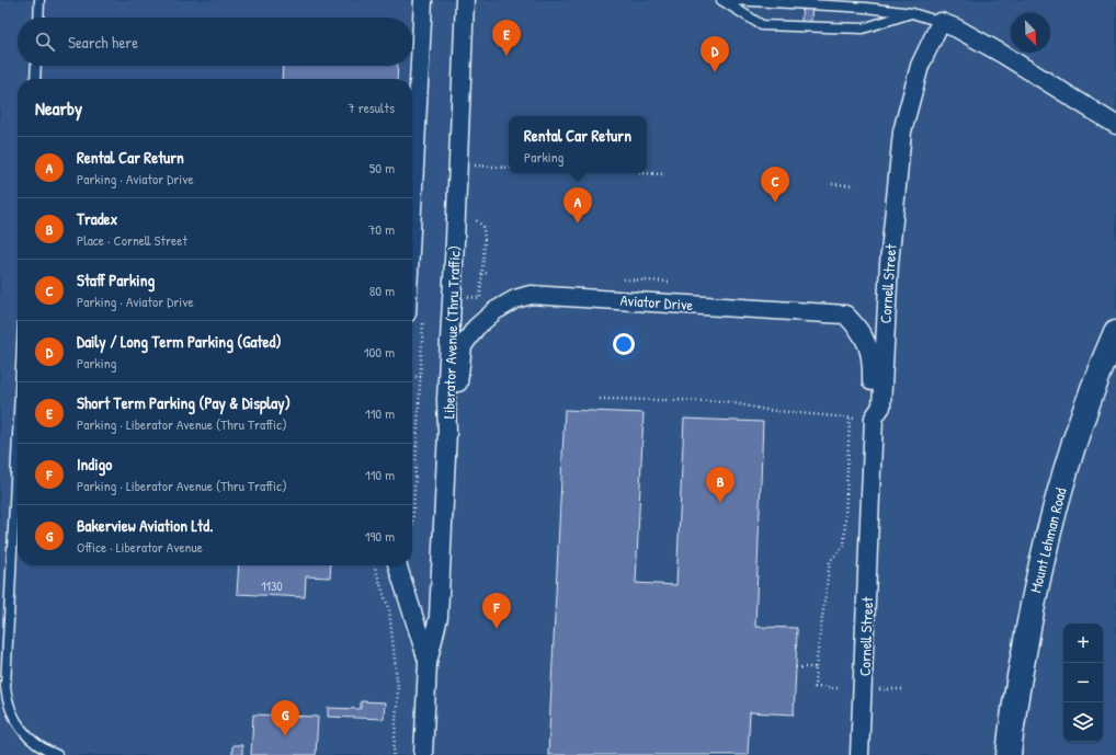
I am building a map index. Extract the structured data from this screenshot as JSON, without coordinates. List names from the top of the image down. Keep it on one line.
{"streets":{"main road":["Mount Lehman Road"],"street":["Cornell Street","Aviator Drive","Liberator Avenue (Thru Traffic)"]},"crossings":[["Cornell Street","Aviator Drive"],["Aviator Drive","Liberator Avenue (Thru Traffic)"]],"house_numbers":["1130"],"north":"bottom right","page":{"search":"Search here","pins":["E","D","C","A","B","F","G"],"heading":["Nearby","7 results"],"popup":["Rental Car Return","Parking"],"list":[{"mark":"A","name":"Rental Car Return","note":"Parking · Aviator Drive","value":"50 m"},{"mark":"B","name":"Tradex","note":"Place · Cornell Street","value":"70 m"},{"mark":"C","name":"Staff Parking","note":"Parking · Aviator Drive","value":"80 m"},{"mark":"D","name":"Daily / Long Term Parking (Gated)","note":"Parking","value":"100 m"},{"mark":"E","name":"Short Term Parking (Pay & Display)","note":"Parking · Liberator Avenue (Thru Traffic)","value":"110 m"},{"mark":"F","name":"Indigo","note":"Parking · Liberator Avenue (Thru Traffic)","value":"110 m"},{"mark":"G","name":"Bakerview Aviation Ltd.","note":"Office · Liberator Avenue","value":"190 m"}],"map_buttons":["+","−"]}}
